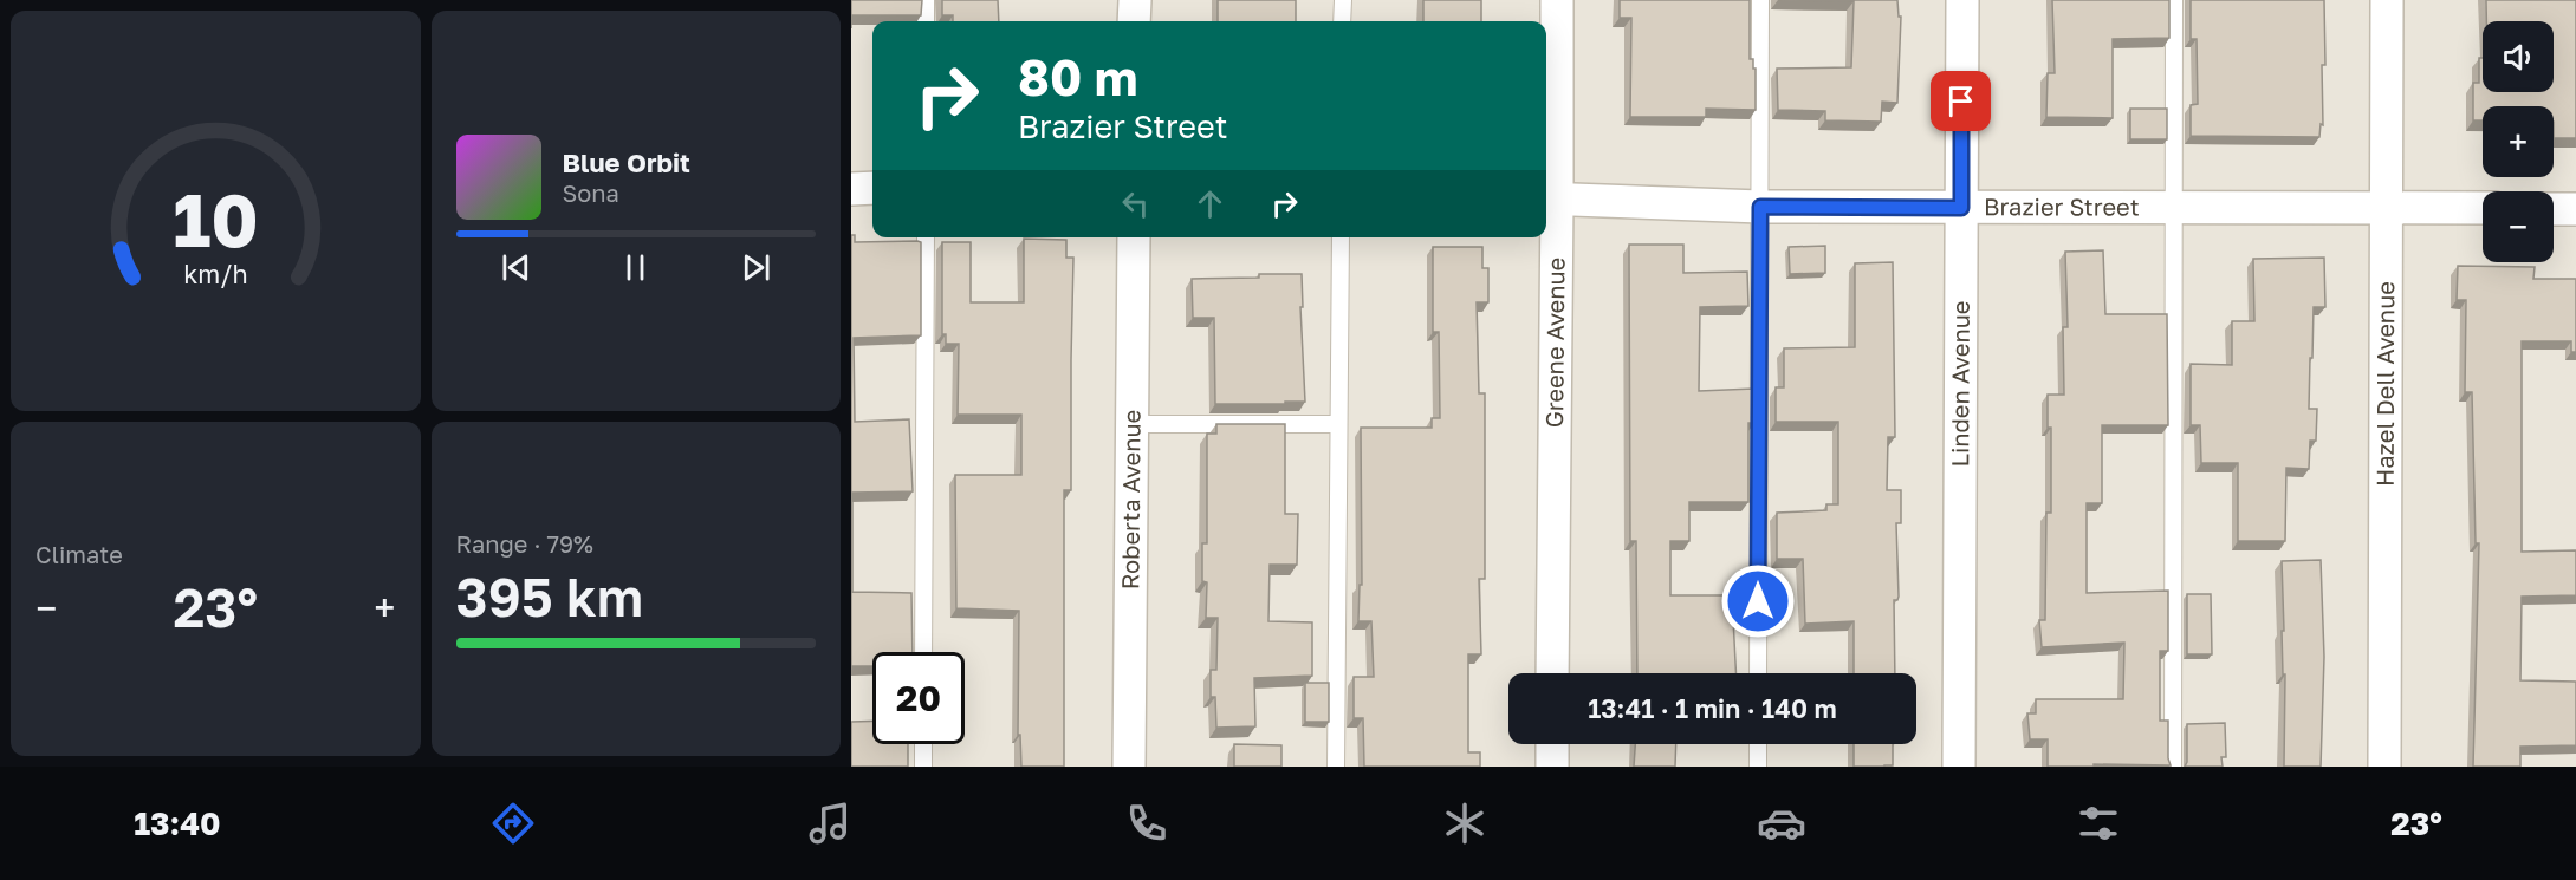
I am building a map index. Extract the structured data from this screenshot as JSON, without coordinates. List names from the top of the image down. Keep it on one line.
{"streets":{"street":["Brazier Street","Greene Avenue","Linden Avenue","Hazel Dell Avenue","Roberta Avenue"]},"crossings":[["Brazier Street","Greene Avenue"],["Brazier Street","Linden Avenue"],["Brazier Street","Hazel Dell Avenue"]],"page":{"map_buttons":["+","−"],"turn":["80 m","Brazier Street"],"song":["Blue Orbit","Sona"],"tile":["Climate",["Range · 79%","395 km"]],"heat":["−","23°","+"],"limit":"20","trip":"13:41 · 1 min · 140 m","tabs":["13:40","23°"],"gauge":["10","km/h"]}}
